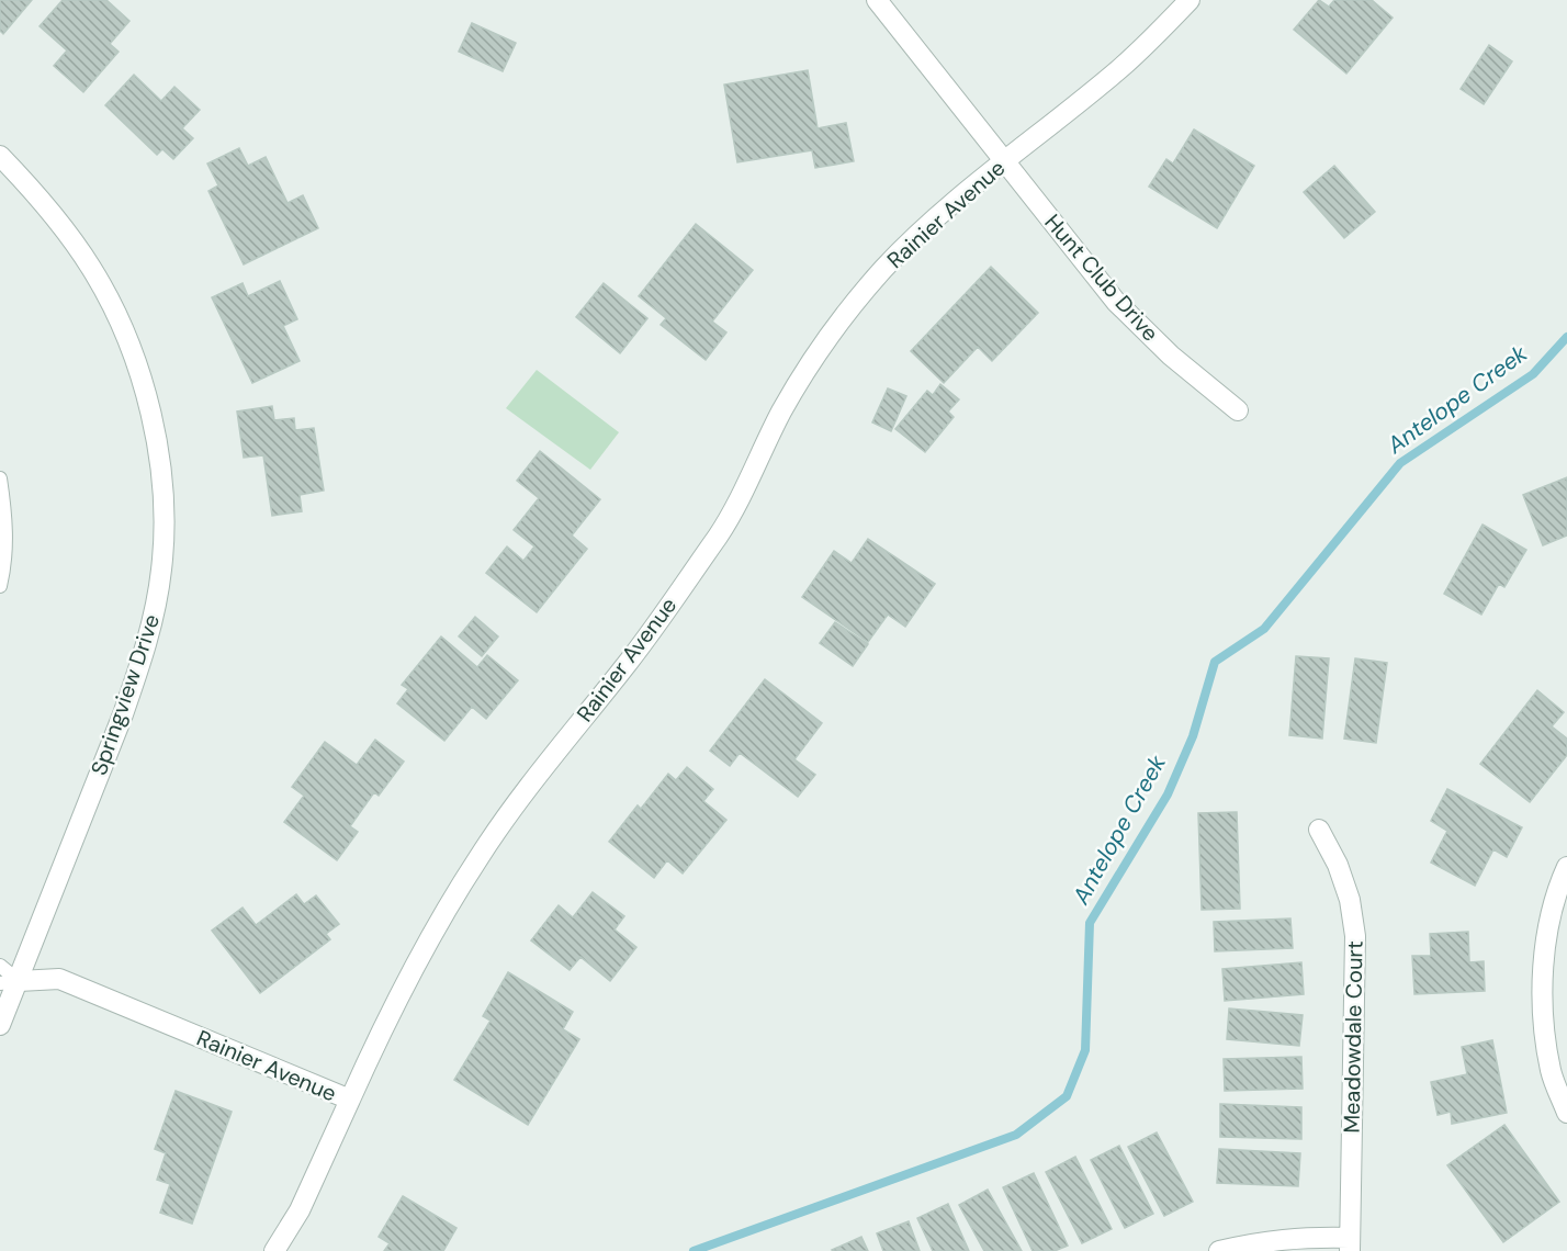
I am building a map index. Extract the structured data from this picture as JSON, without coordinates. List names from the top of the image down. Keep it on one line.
{"streets":{"street":["Rainier Avenue","Hunt Club Drive","Springview Drive","Meadowdale Court"]},"crossings":[["Rainier Avenue","Hunt Club Drive"],["Rainier Avenue","Springview Drive"]],"water":["Antelope Creek"]}
